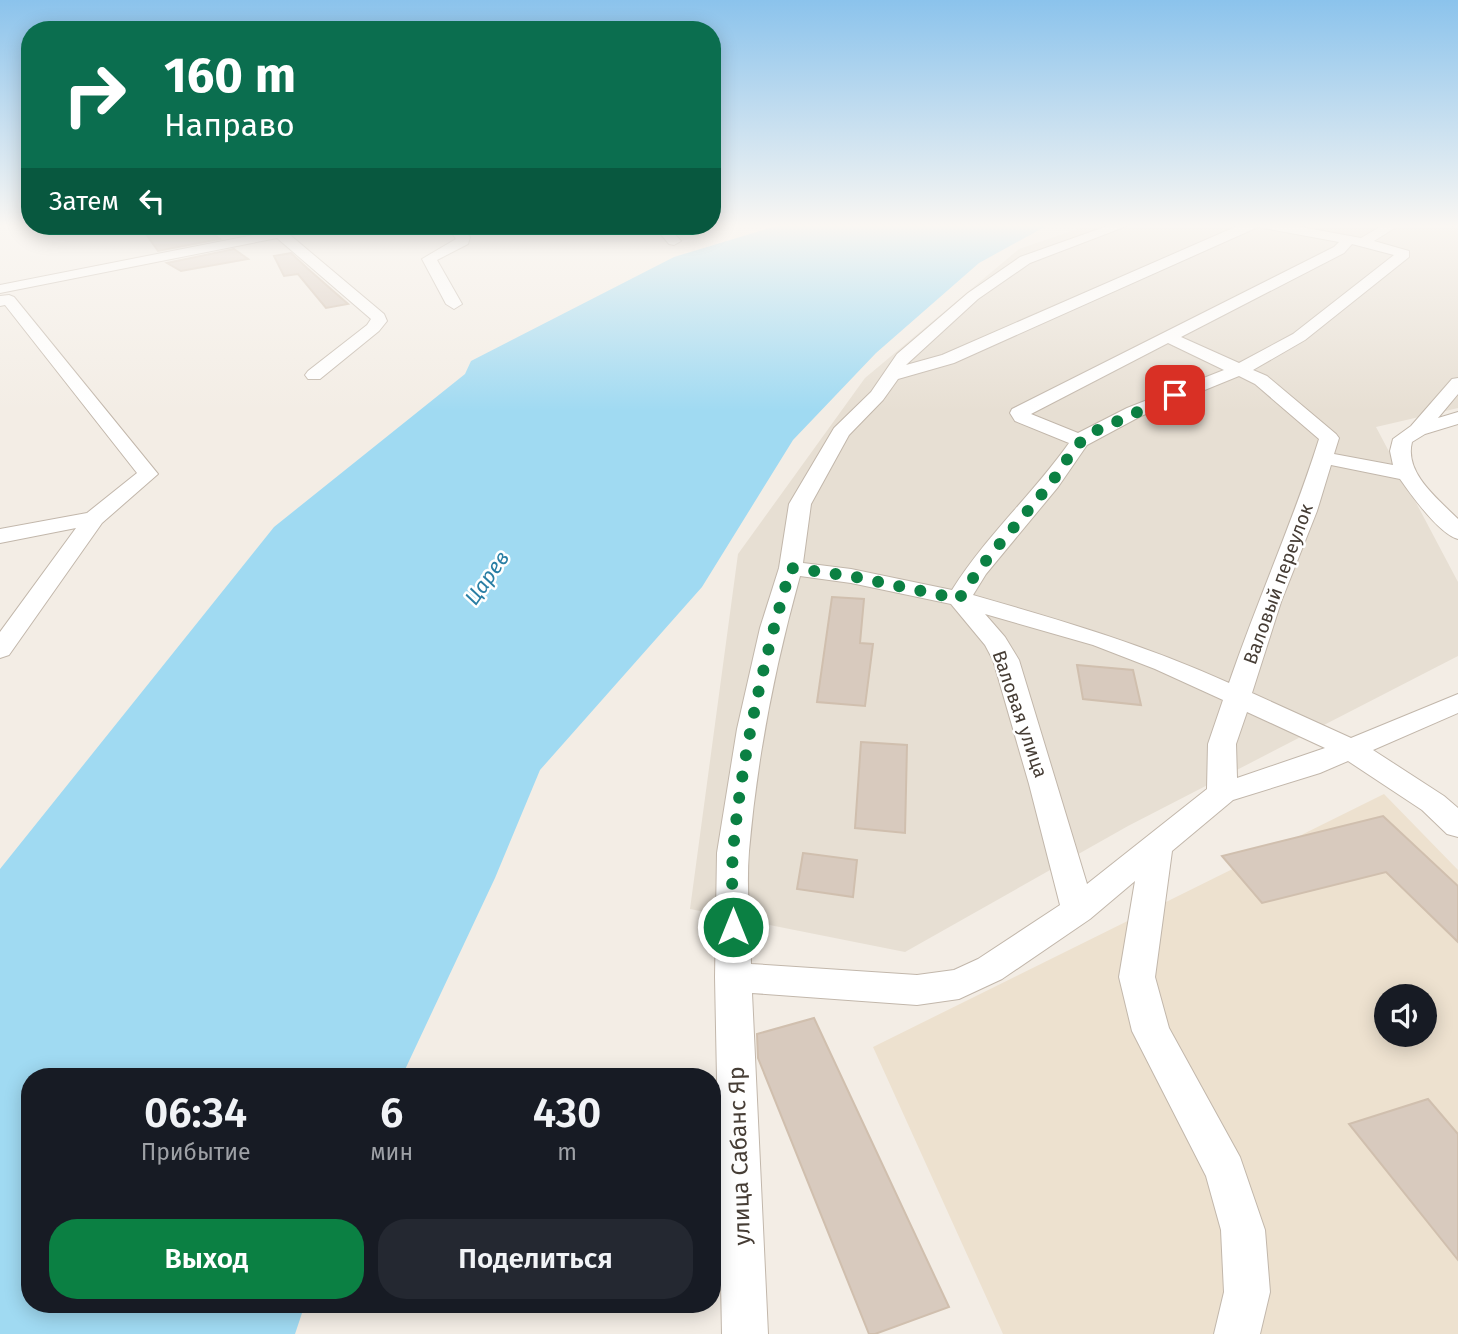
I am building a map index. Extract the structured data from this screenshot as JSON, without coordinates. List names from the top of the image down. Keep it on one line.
{"streets":{"street":["Валовый переулок","Валовая улица","улица Сабанс Яр"]},"water":["Царев"],"page":{"turn":["160 m","Направо"],"then":"Затем","eta":["06:34","Прибытие","6","мин","430","m"],"buttons":["Выход","Поделиться"]}}
